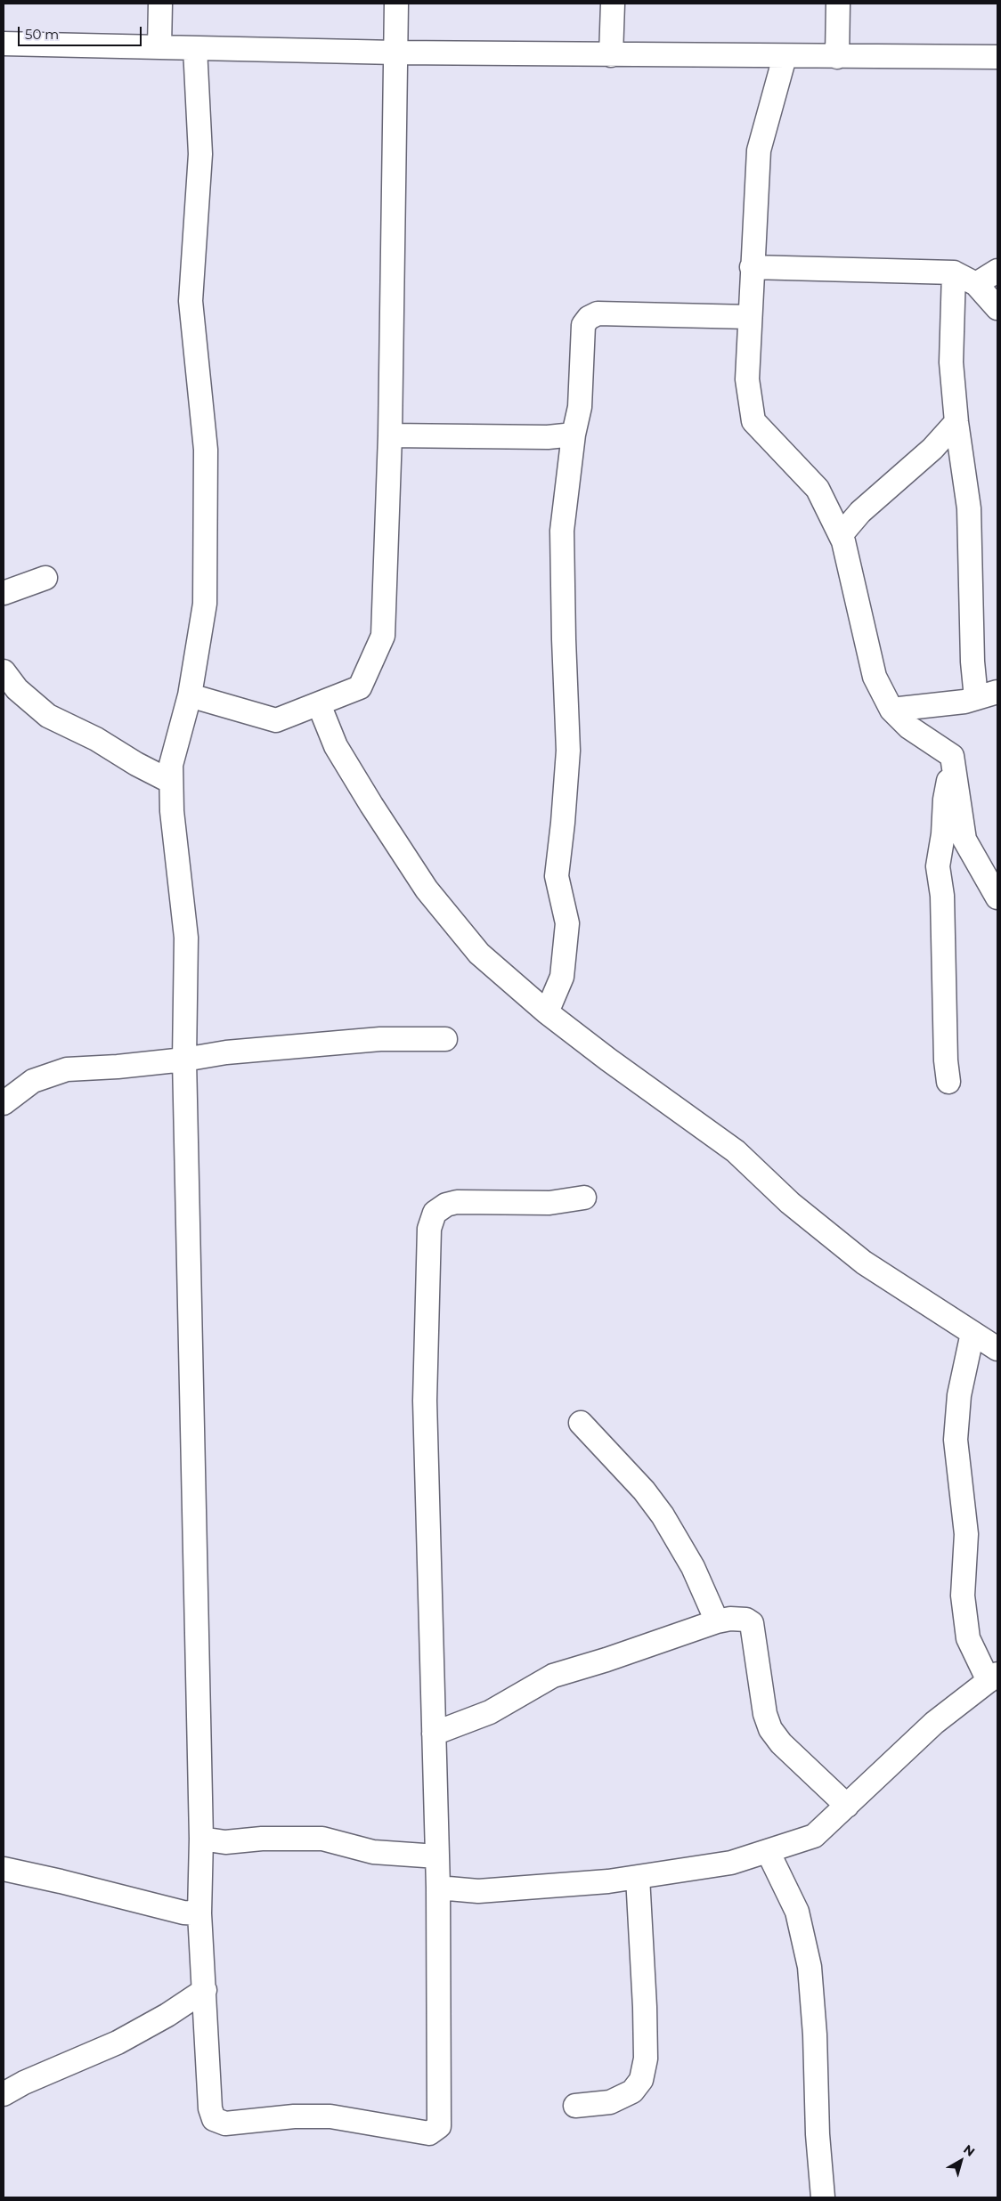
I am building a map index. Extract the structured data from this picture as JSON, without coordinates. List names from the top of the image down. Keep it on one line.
{"scale_bar":"50 m","north":"top right"}
